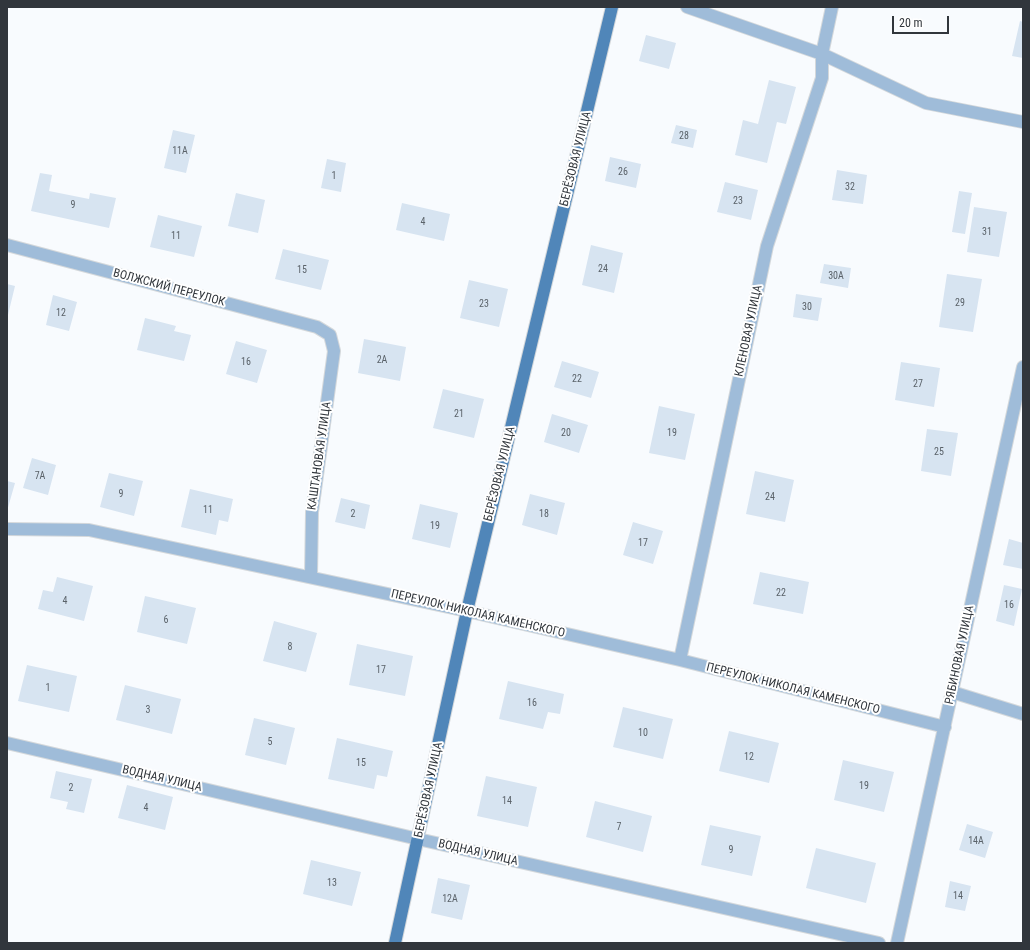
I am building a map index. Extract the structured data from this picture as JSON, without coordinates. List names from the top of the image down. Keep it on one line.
{"streets":{"main road":["БЕРЁЗОВАЯ УЛИЦА"],"street":["ВОЛЖСКИЙ ПЕРЕУЛОК","КЛЕНОВАЯ УЛИЦА","КАШТАНОВАЯ УЛИЦА","ПЕРЕУЛОК НИКОЛАЯ КАМЕНСКОГО","РЯБИНОВАЯ УЛИЦА","ВОДНАЯ УЛИЦА"]},"crossings":[["БЕРЁЗОВАЯ УЛИЦА","ПЕРЕУЛОК НИКОЛАЯ КАМЕНСКОГО"],["БЕРЁЗОВАЯ УЛИЦА","ВОДНАЯ УЛИЦА"],["ВОЛЖСКИЙ ПЕРЕУЛОК","КАШТАНОВАЯ УЛИЦА"],["КЛЕНОВАЯ УЛИЦА","ПЕРЕУЛОК НИКОЛАЯ КАМЕНСКОГО"],["КАШТАНОВАЯ УЛИЦА","ПЕРЕУЛОК НИКОЛАЯ КАМЕНСКОГО"],["ПЕРЕУЛОК НИКОЛАЯ КАМЕНСКОГО","РЯБИНОВАЯ УЛИЦА"]],"house_numbers":["28","11А","26","1","32","23","9","4","31","11","24","15","30А","29","23","30","12","2А","16","22","27","21","20","19","25","7А","9","24","11","2","18","19","17","22","4","16","6","8","17","1","16","3","10","5","12","15","19","2","14","4","7","14А","9","13","14","12А"],"scale_bar":"20 m"}
